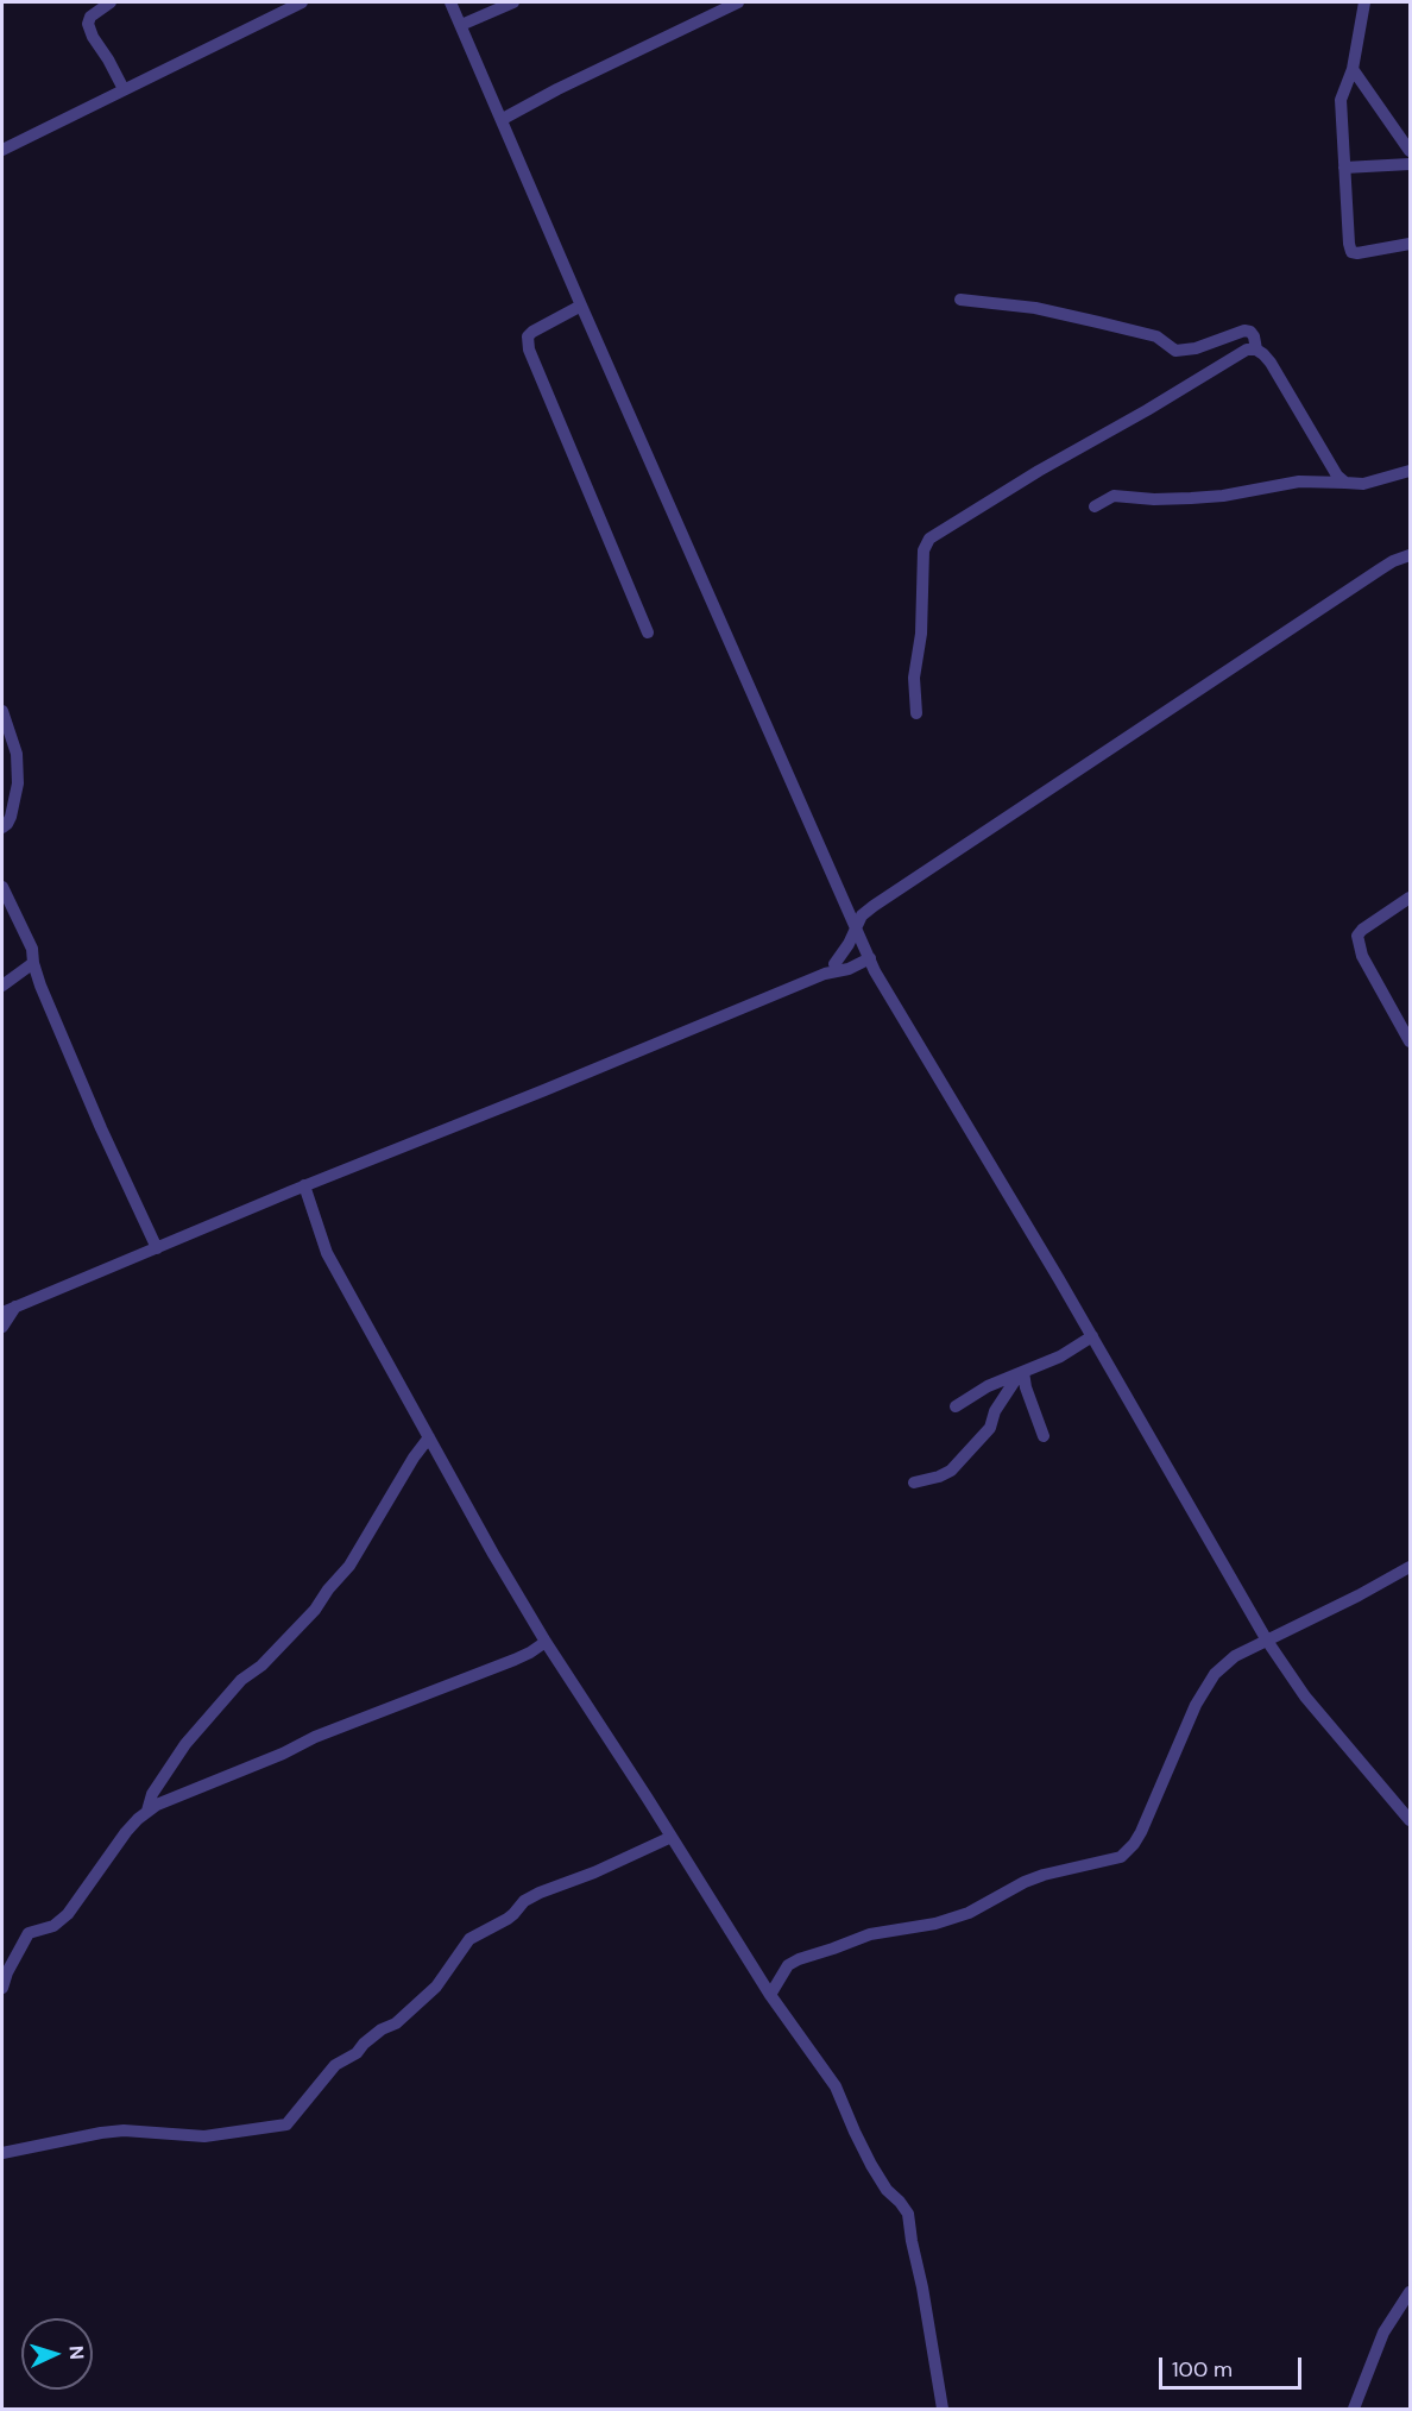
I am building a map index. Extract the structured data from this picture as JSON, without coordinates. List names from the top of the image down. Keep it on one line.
{"scale_bar":"100 m","north":"right"}
